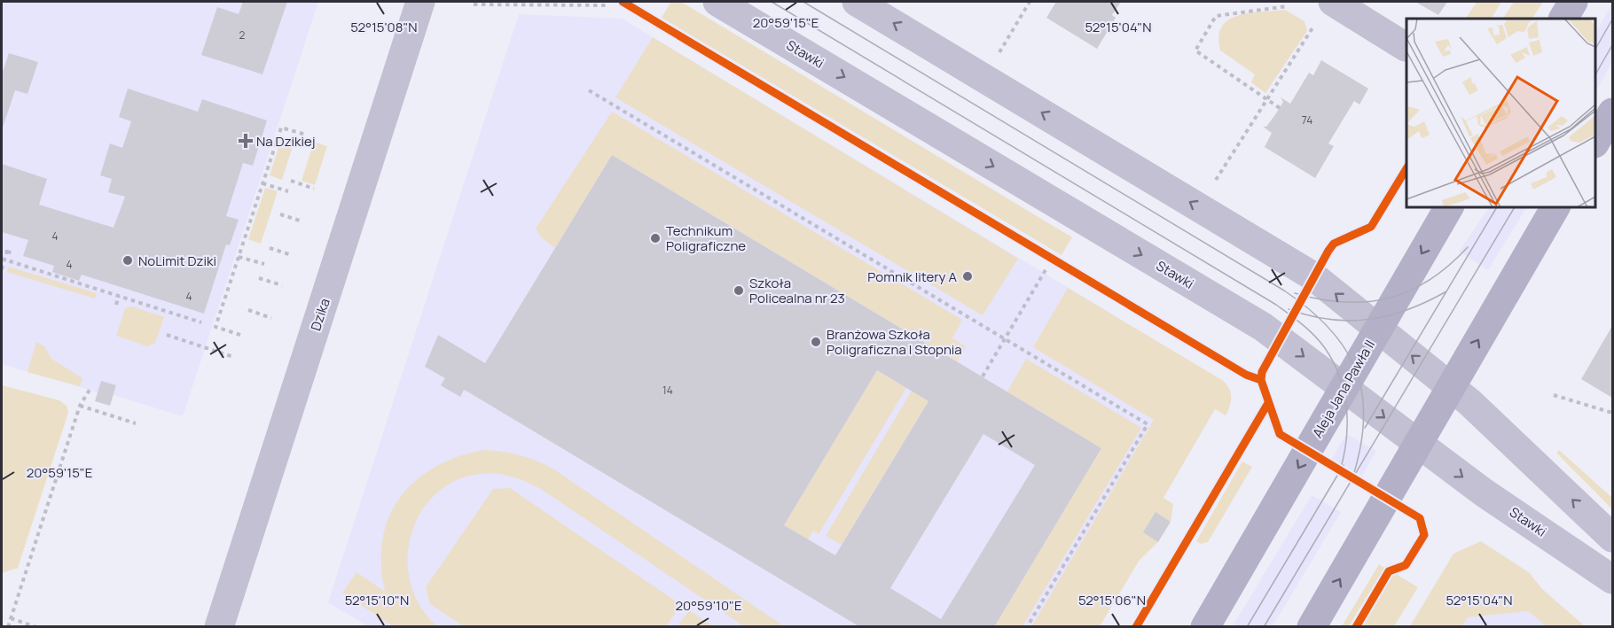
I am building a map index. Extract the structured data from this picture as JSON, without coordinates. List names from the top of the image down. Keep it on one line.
{"streets":{"main road":["Aleja Jana Pawła II"],"street":["Stawki","Dzika"]},"crossings":[["Stawki","Aleja Jana Pawła II"]],"places":{"health":["Na Dzikiej"],"other":["Technikum Poligraficzne","NoLimit Dziki","Pomnik litery A","Szkoła Policealna nr 23","Branżowa Szkoła Poligraficzna I Stopnia"]},"house_numbers":["2","74","4","4","4","14"],"coordinates":["20°59'15\"E","52°15'04\"N","52°15'08\"N","52°15'10\"N","52°15'06\"N","20°59'10\"E"]}
